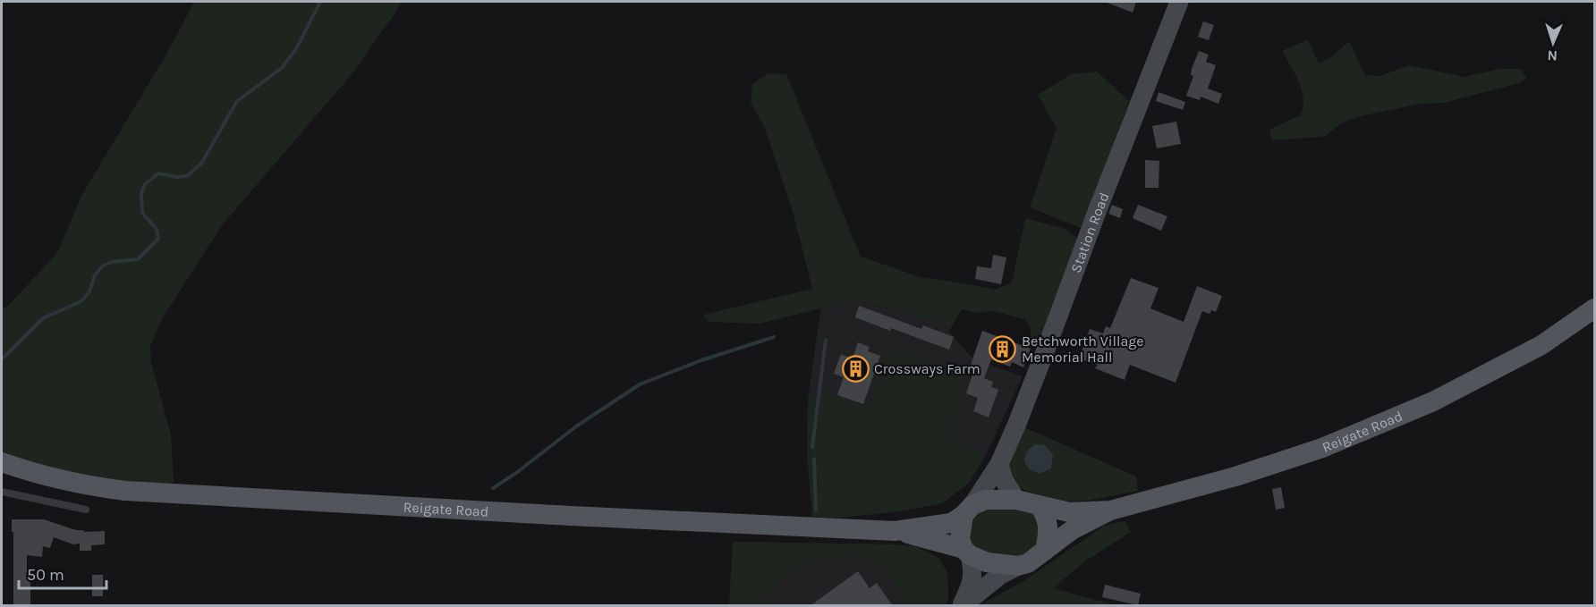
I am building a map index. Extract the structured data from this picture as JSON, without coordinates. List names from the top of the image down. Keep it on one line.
{"streets":{"main road":["Reigate Road"],"street":["Station Road"]},"crossings":[["Station Road","Reigate Road"]],"places":{"building":["Betchworth Village Memorial Hall","Crossways Farm"]},"scale_bar":"50 m","north":"bottom"}
